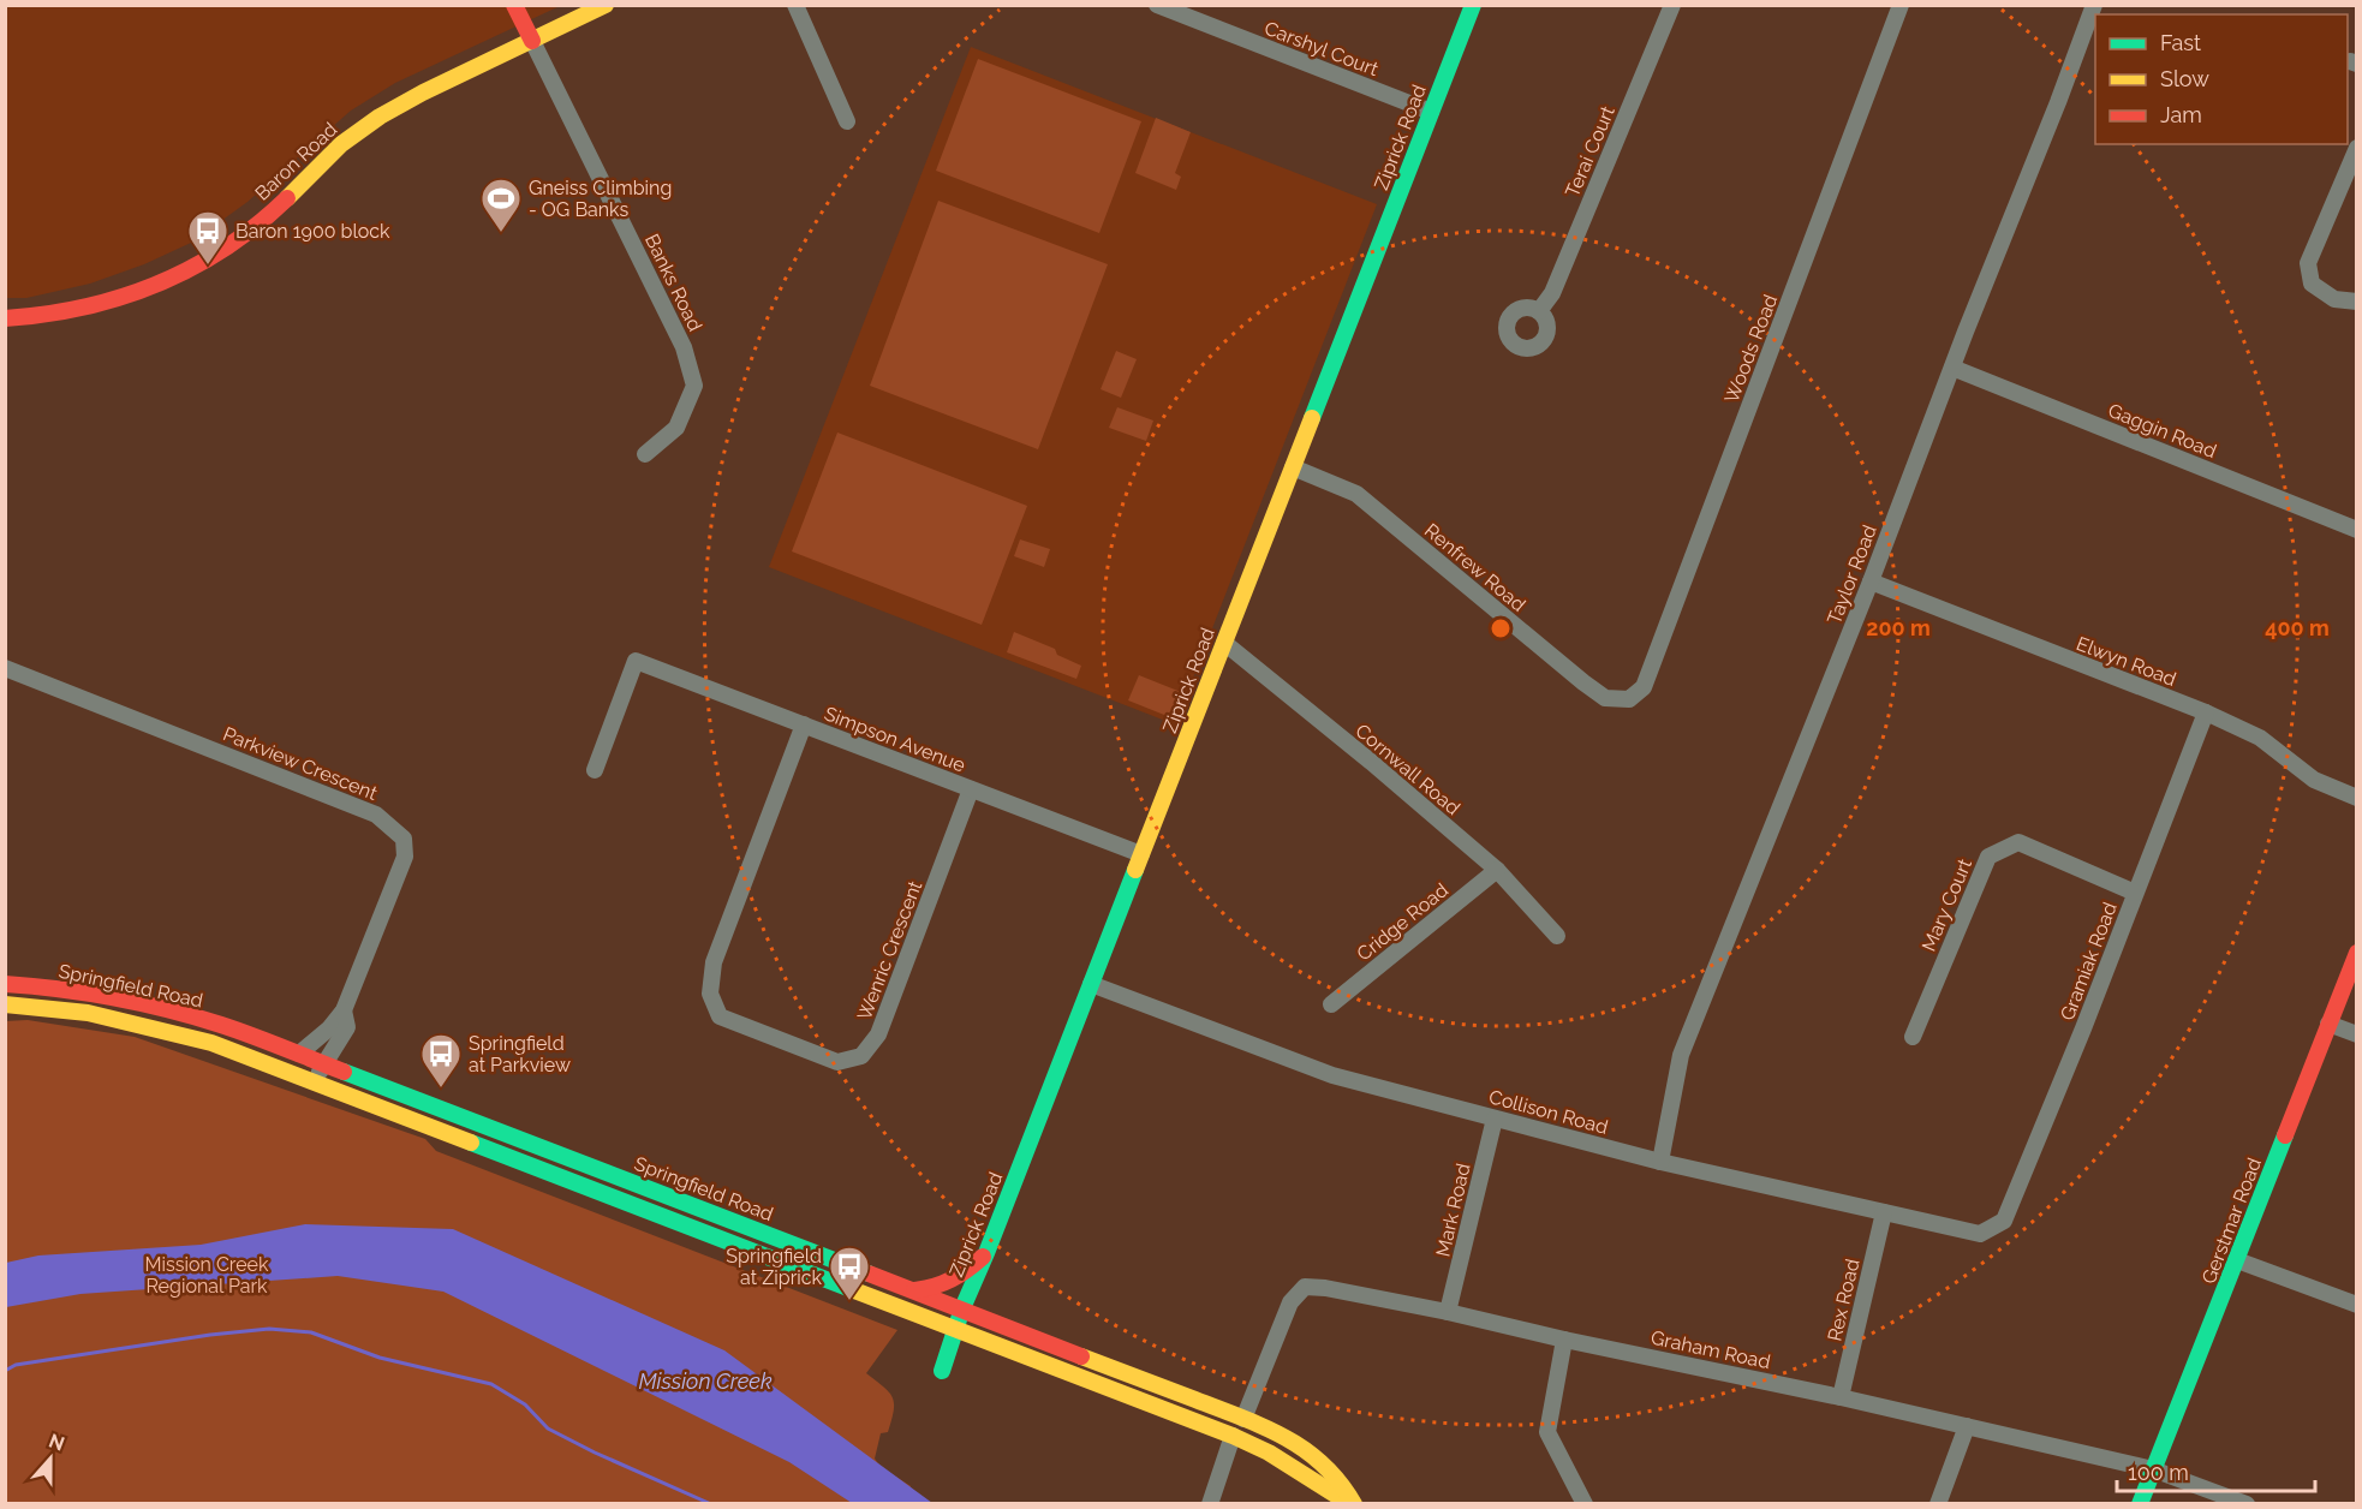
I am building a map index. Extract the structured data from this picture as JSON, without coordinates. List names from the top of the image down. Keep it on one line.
{"streets":{"main road":["Ziprick Road","Baron Road","Banks Road","Springfield Road","Gerstmar Road"],"street":["Carshyl Court","Terai Court","Woods Road","Gaggin Road","Renfrew Road","Taylor Road","Elwyn Road","Simpson Avenue","Parkview Crescent","Cornwall Road","Mary Court","Cridge Road","Wenric Crescent","Gramiak Road","Collison Road","Mark Road","Rex Road","Graham Road"]},"crossings":[["Carshyl Court","Ziprick Road"],["Ziprick Road","Renfrew Road"],["Ziprick Road","Simpson Avenue"],["Ziprick Road","Cornwall Road"],["Ziprick Road","Springfield Road"],["Ziprick Road","Collison Road"],["Baron Road","Banks Road"],["Woods Road","Renfrew Road"],["Gaggin Road","Taylor Road"],["Taylor Road","Elwyn Road"],["Taylor Road","Collison Road"],["Elwyn Road","Gramiak Road"],["Simpson Avenue","Wenric Crescent"],["Parkview Crescent","Springfield Road"],["Cornwall Road","Cridge Road"],["Mary Court","Gramiak Road"],["Gramiak Road","Collison Road"],["Springfield Road","Graham Road"],["Collison Road","Mark Road"],["Collison Road","Rex Road"],["Mark Road","Graham Road"],["Gerstmar Road","Graham Road"],["Rex Road","Graham Road"]],"water":["Mission Creek"],"parks":["Mission Creek Regional Park"],"places":{"sports":["Gneiss Climbing - OG Banks"],"bus stop":["Baron 1900 block","Springfield at Parkview","Springfield at Ziprick"]},"legend":["Fast","Slow","Jam"],"scale_bar":"100 m","north":"top","rings":["200 m","400 m"]}
